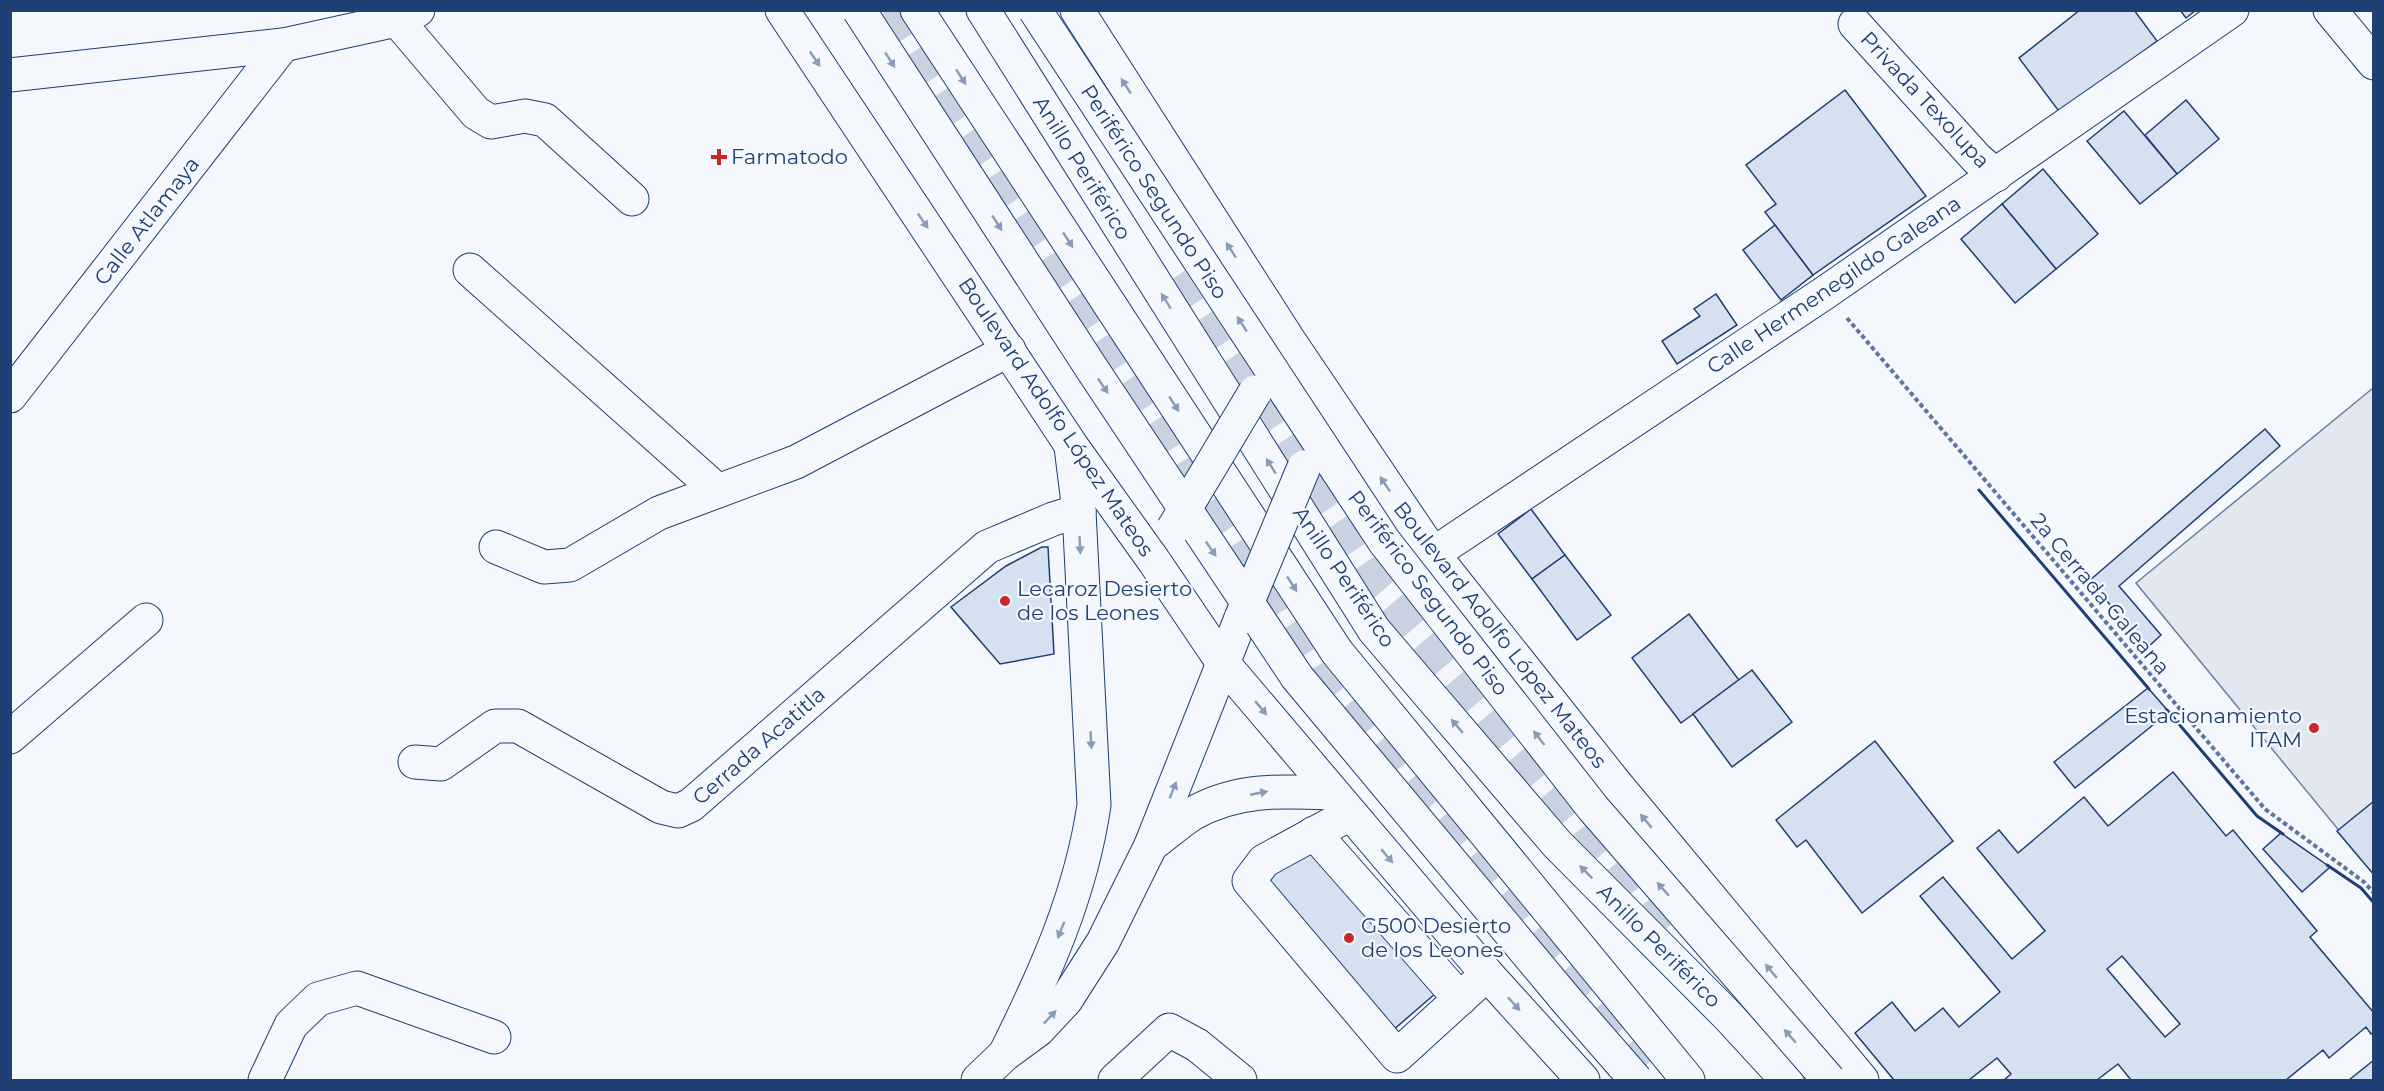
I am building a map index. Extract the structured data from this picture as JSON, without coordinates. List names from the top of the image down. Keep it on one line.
{"streets":{"main road":["Privada Texolupa","Anillo Periférico","Periférico Segundo Piso","Calle Atlamaya","Calle Hermenegildo Galeana","Boulevard Adolfo López Mateos","Cerrada Acatitla"],"path":["2a Cerrada Galeana"]},"crossings":[["Privada Texolupa","Calle Hermenegildo Galeana"],["Calle Hermenegildo Galeana","Boulevard Adolfo López Mateos"],["Calle Hermenegildo Galeana","2a Cerrada Galeana"]],"places":{"health":["Farmatodo"],"other":["Lecaroz Desierto de los Leones","Estacionamiento ITAM","G500 Desierto de los Leones"]}}
